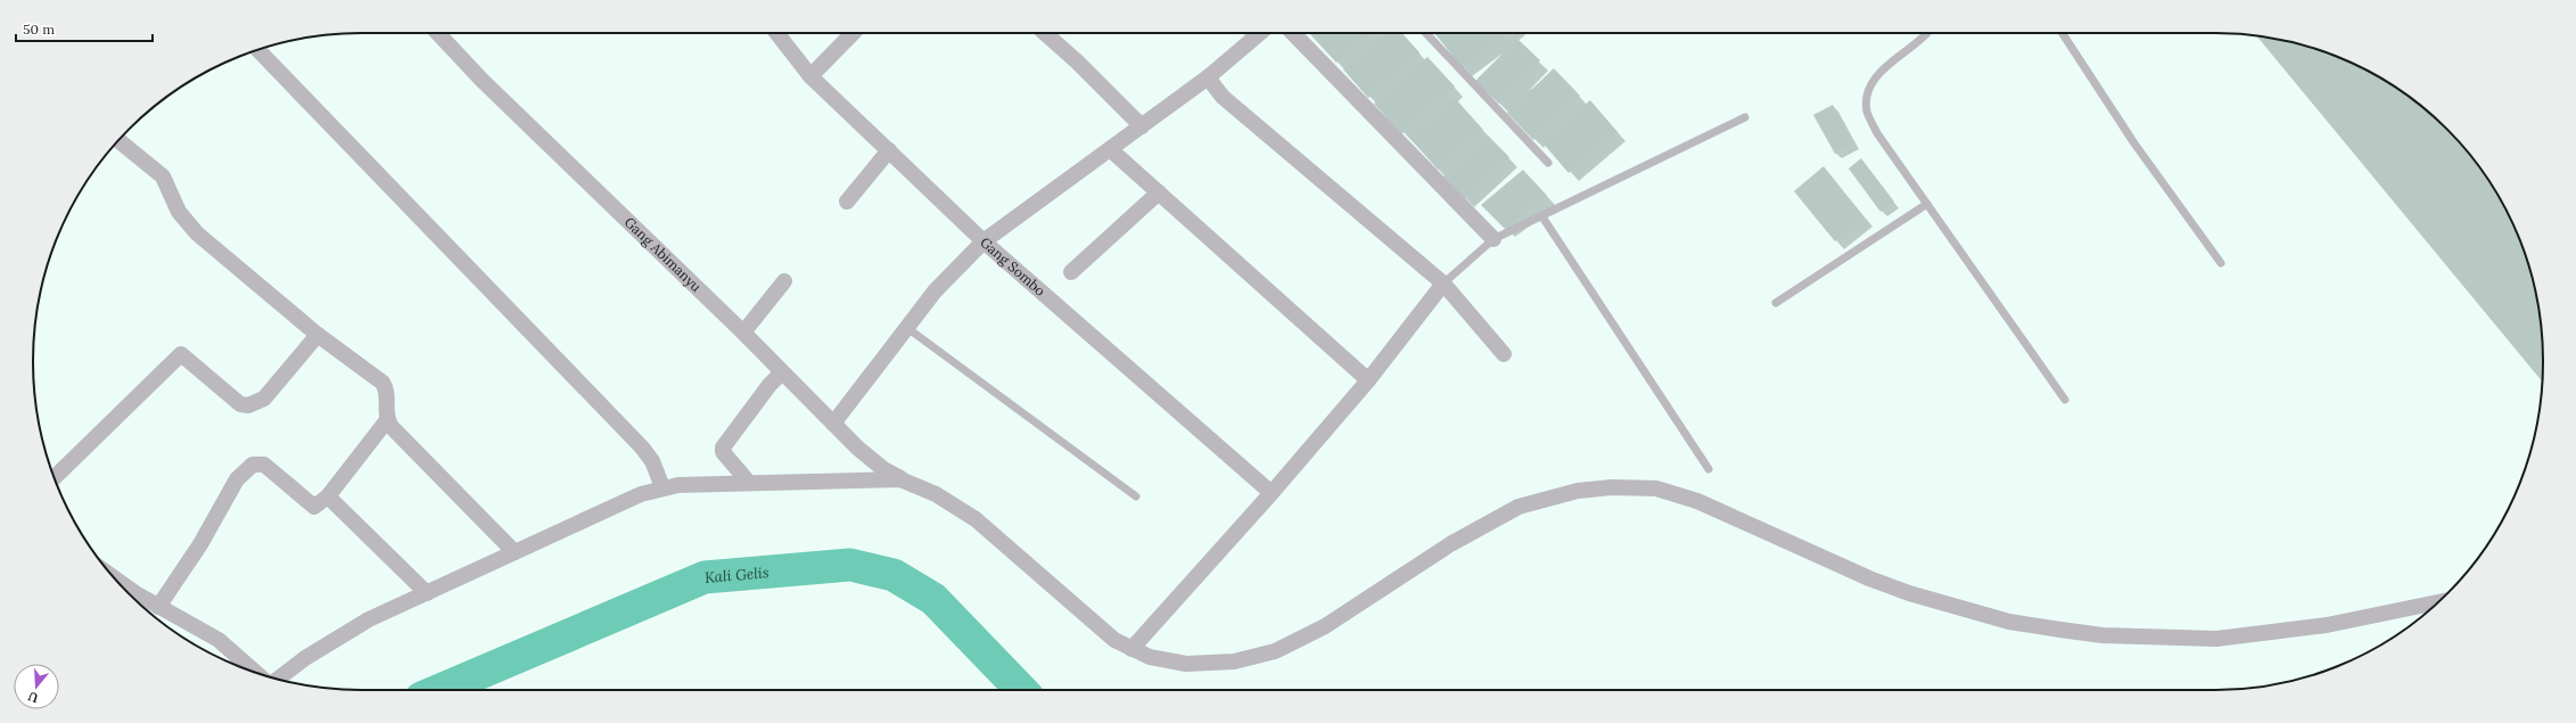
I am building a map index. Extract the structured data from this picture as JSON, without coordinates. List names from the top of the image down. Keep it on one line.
{"streets":{"street":["Gang Abimanyu","Gang Sombo"]},"water":["Kali Gelis"],"scale_bar":"50 m","north":"bottom"}
